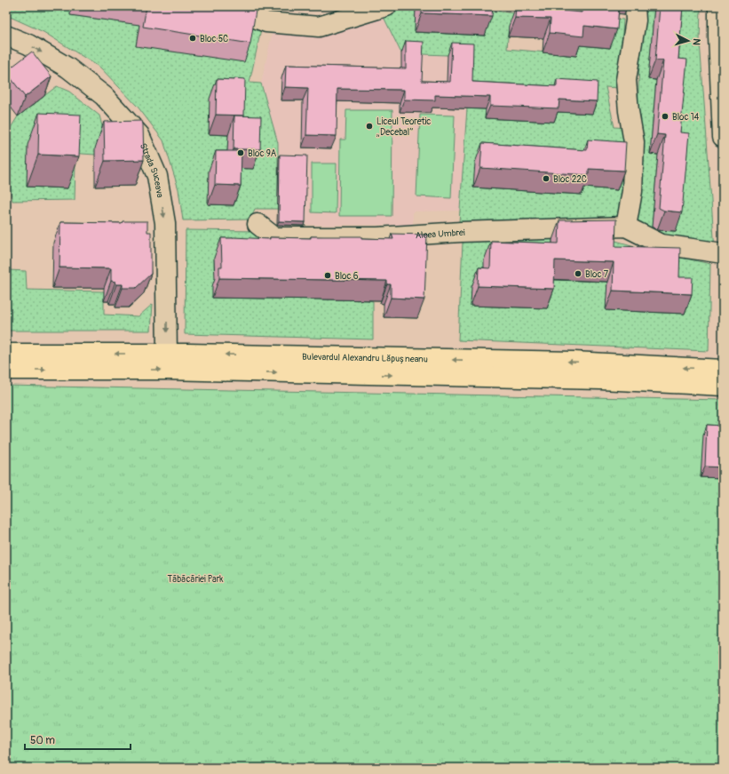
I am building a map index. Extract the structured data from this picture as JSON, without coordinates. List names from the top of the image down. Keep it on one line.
{"streets":{"main road":["Bulevardul Alexandru Lăpușneanu"],"street":["Strada Suceava","Aleea Umbrei"]},"crossings":[["Strada Suceava","Bulevardul Alexandru Lăpușneanu"]],"one_way":["Strada Suceava"],"parks":["Tăbăcăriei Park"],"places":["Bloc 5C","Bloc 14","Liceul Teoretic „Decebal”","Bloc 9A","Bloc 22C","Bloc 7","Bloc 6"],"scale_bar":"50 m","north":"right"}
